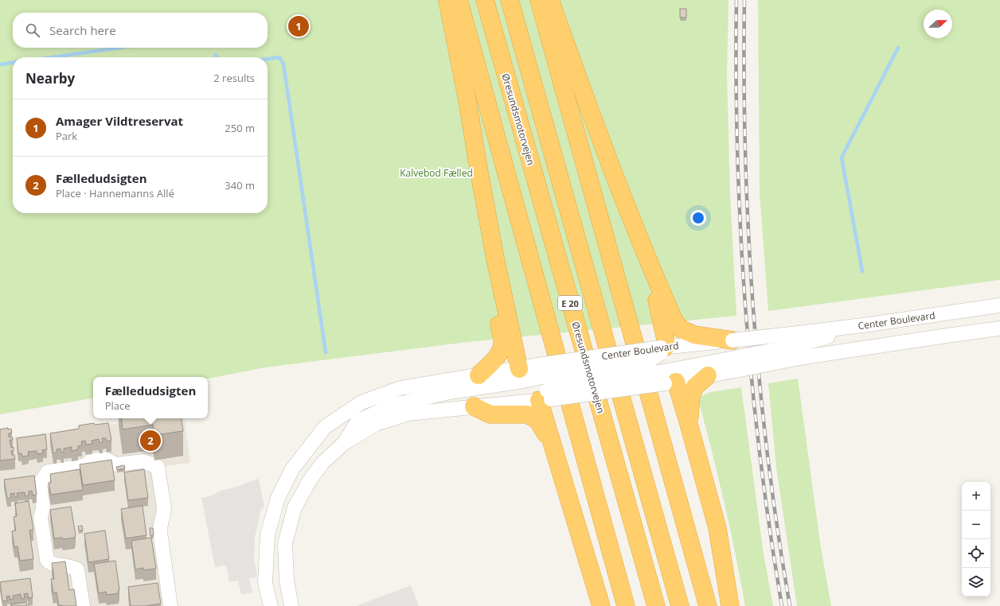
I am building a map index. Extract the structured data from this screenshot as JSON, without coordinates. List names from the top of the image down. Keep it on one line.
{"streets":{"highway":["Øresundsmotorvejen","E 20"],"street":["Center Boulevard"]},"parks":["Kalvebod Fælled"],"north":"right","page":{"search":"Search here","pins":["1","2"],"heading":["Nearby","2 results"],"list":[{"mark":"1","name":"Amager Vildtreservat","note":"Park","value":"250 m"},{"mark":"2","name":"Fælledudsigten","note":"Place · Hannemanns Allé","value":"340 m"}],"popup":["Fælledudsigten","Place"],"map_buttons":["+","−"]}}
